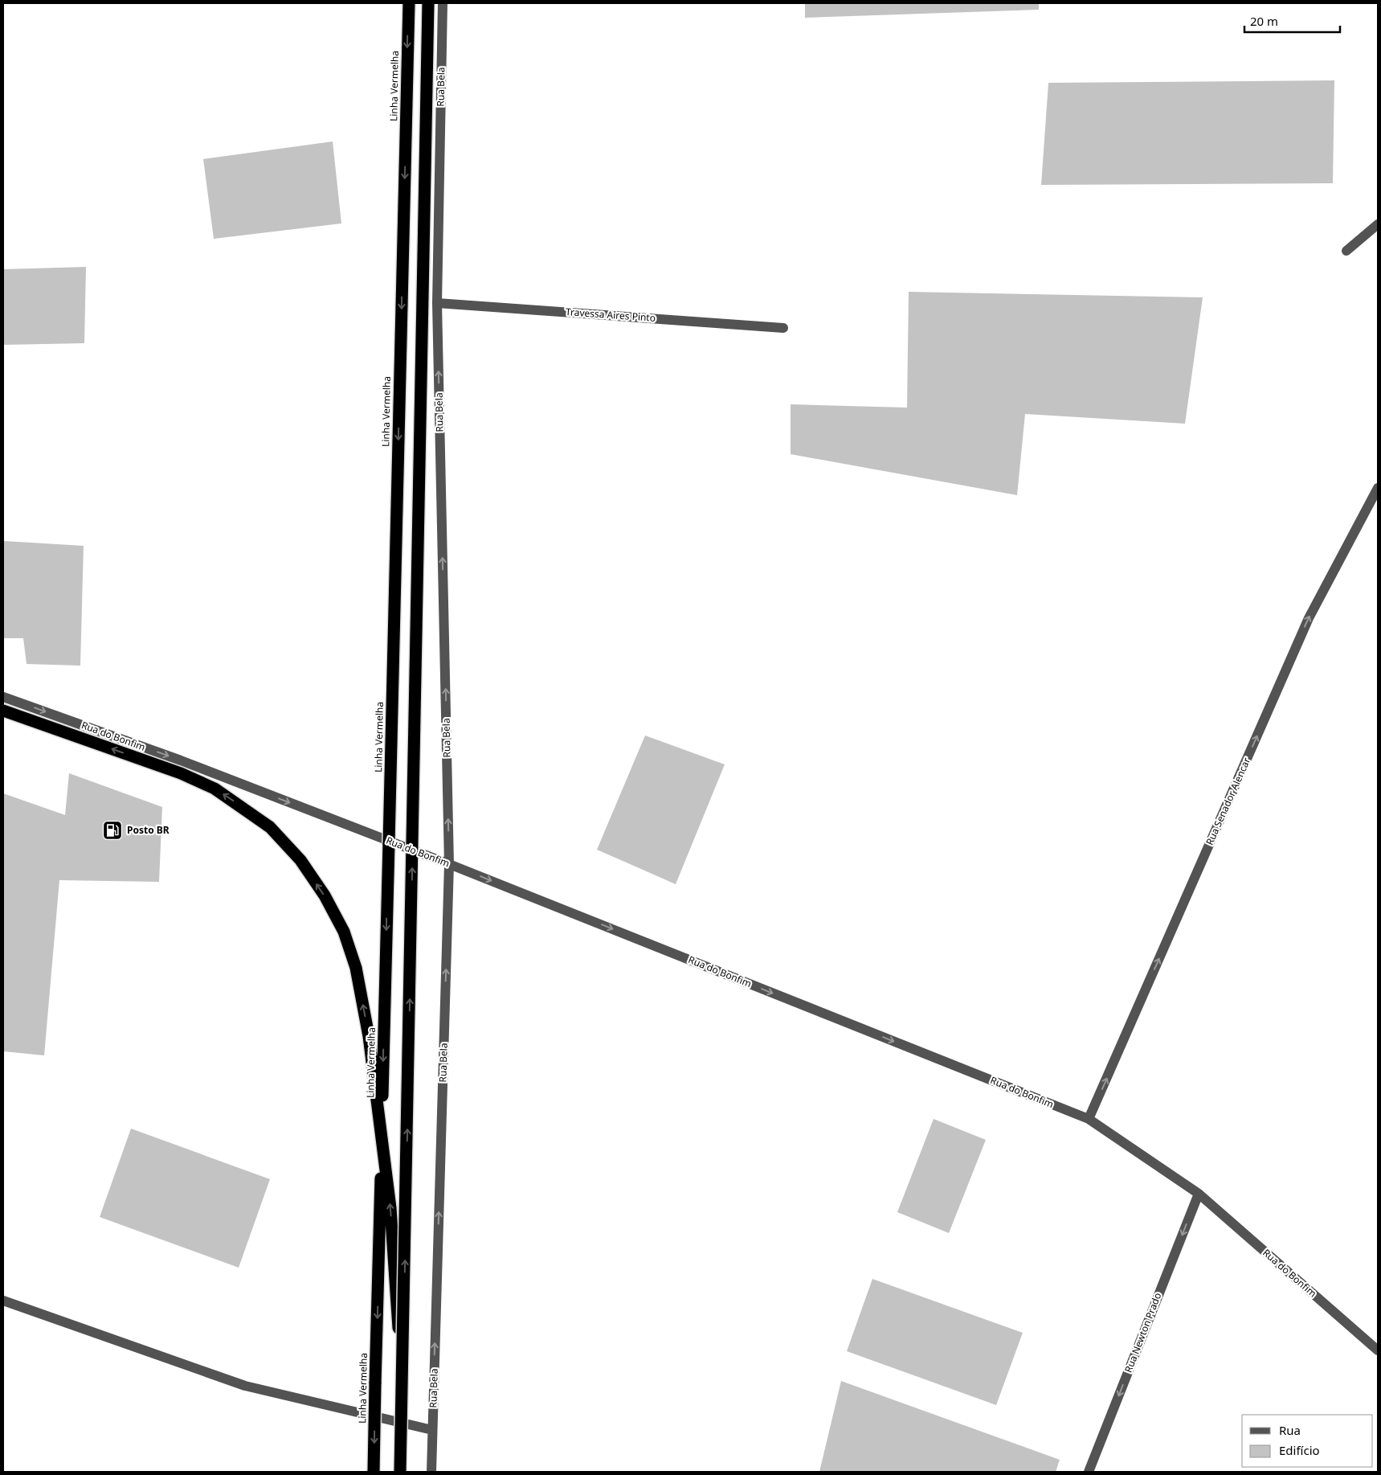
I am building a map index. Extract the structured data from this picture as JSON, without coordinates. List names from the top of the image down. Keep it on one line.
{"streets":{"highway":["Linha Vermelha"],"street":["Rua Bela","Travessa Aires Pinto","Rua do Bonfim","Rua Senador Alencar","Rua Newton Prado"]},"crossings":[["Rua Bela","Travessa Aires Pinto"],["Rua Bela","Rua do Bonfim"],["Rua do Bonfim","Rua Senador Alencar"],["Rua do Bonfim","Rua Newton Prado"]],"one_way":["Rua Bela","Rua do Bonfim","Rua Senador Alencar","Rua Newton Prado"],"places":{"fuel station":["Posto BR"]},"legend":["Rua","Edifício"],"scale_bar":"20 m"}
